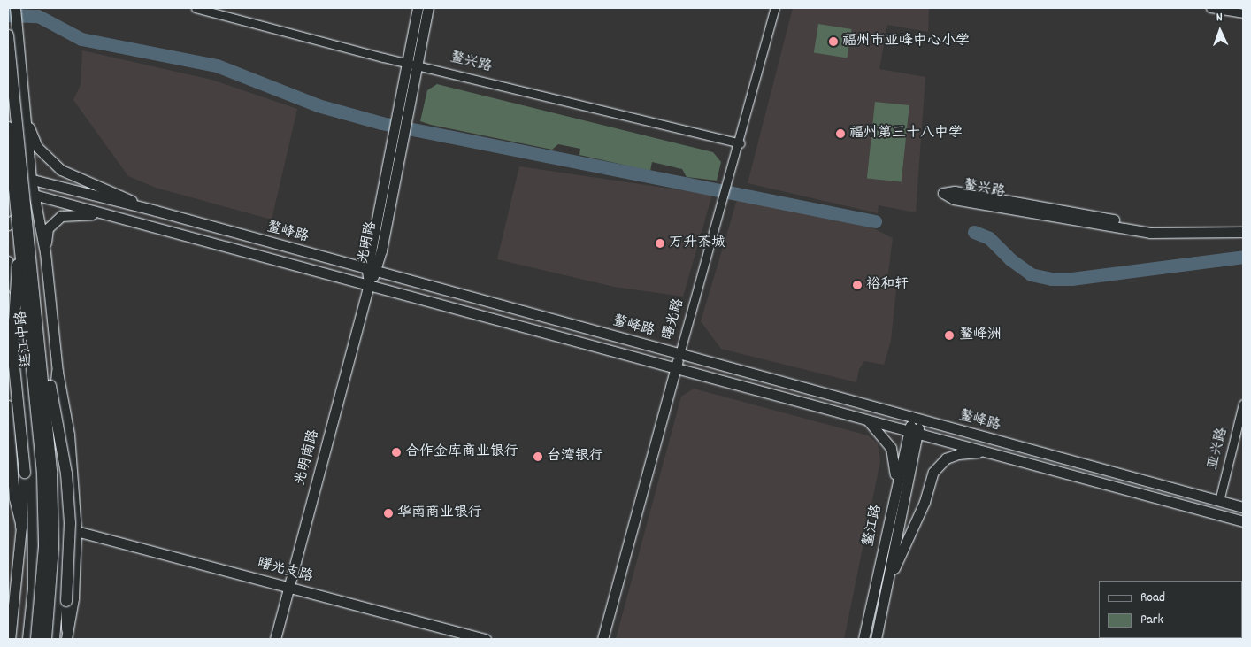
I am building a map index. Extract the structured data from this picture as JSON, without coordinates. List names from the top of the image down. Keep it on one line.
{"streets":{"highway":["连江中路"],"main road":["鳌兴路","鳌峰路","光明路","曙光路","光明南路","鳌江路","曙光支路"],"street":["亚兴路"]},"crossings":[["鳌兴路","光明路"],["鳌兴路","曙光路"],["鳌峰路","光明路"],["鳌峰路","曙光路"],["鳌峰路","亚兴路"],["鳌峰路","光明南路"],["鳌峰路","鳌江路"],["光明路","光明南路"],["光明南路","曙光支路"]],"places":["福州市亚峰中心小学","福州第三十八中学","万升茶城","裕和轩","鳌峰洲","合作金库商业银行","台湾银行","华南商业银行"],"legend":["Road","Park"],"north":"top"}
